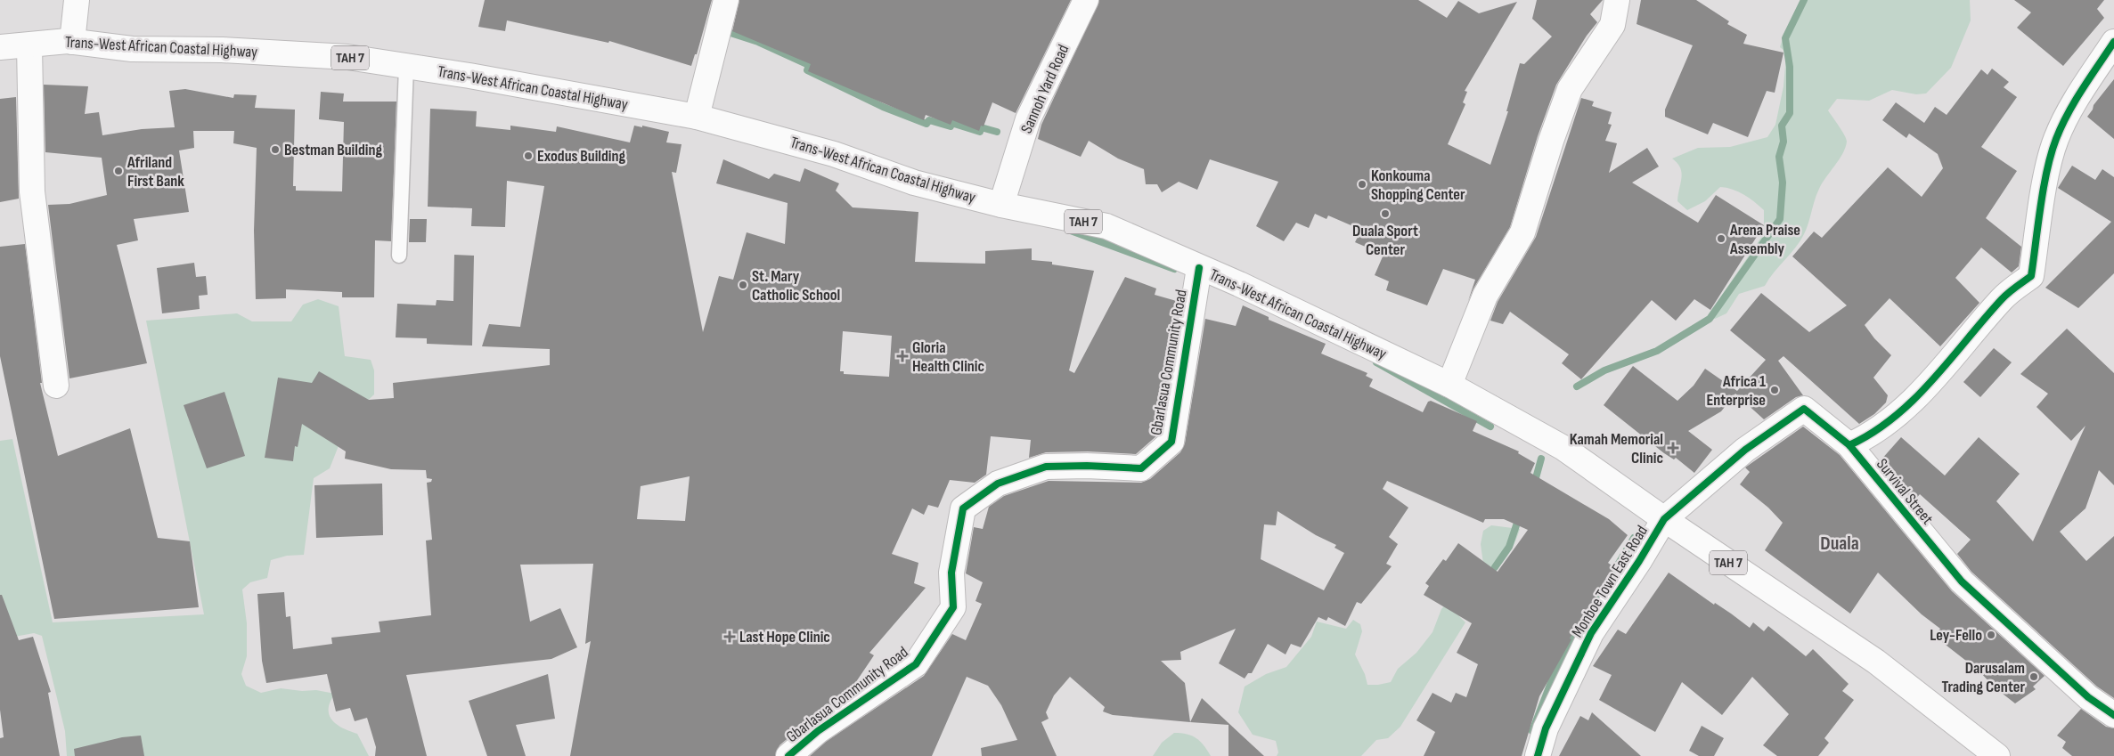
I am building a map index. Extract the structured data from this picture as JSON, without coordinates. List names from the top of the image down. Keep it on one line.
{"streets":{"main road":["Trans-West African Coastal Highway","TAH 7","Sannoh Yard Road","Gbarlasua Community Road","Survival Street","Monboe Town East Road"]},"crossings":[["Trans-West African Coastal Highway","Sannoh Yard Road"],["Trans-West African Coastal Highway","Gbarlasua Community Road"],["Trans-West African Coastal Highway","Survival Street"],["Trans-West African Coastal Highway","Monboe Town East Road"],["Survival Street","Monboe Town East Road"]],"districts":["Duala"],"places":{"other":["Bestman Building","Exodus Building","Afriland First Bank","Konkouma Shopping Center","Duala Sport Center","Arena Praise Assembly","St. Mary Catholic School","Africa 1 Enterprise","Ley-Fello","Darusalam Trading Center"],"health":["Gloria Health Clinic","Kamah Memorial Clinic","Last Hope Clinic"]}}
